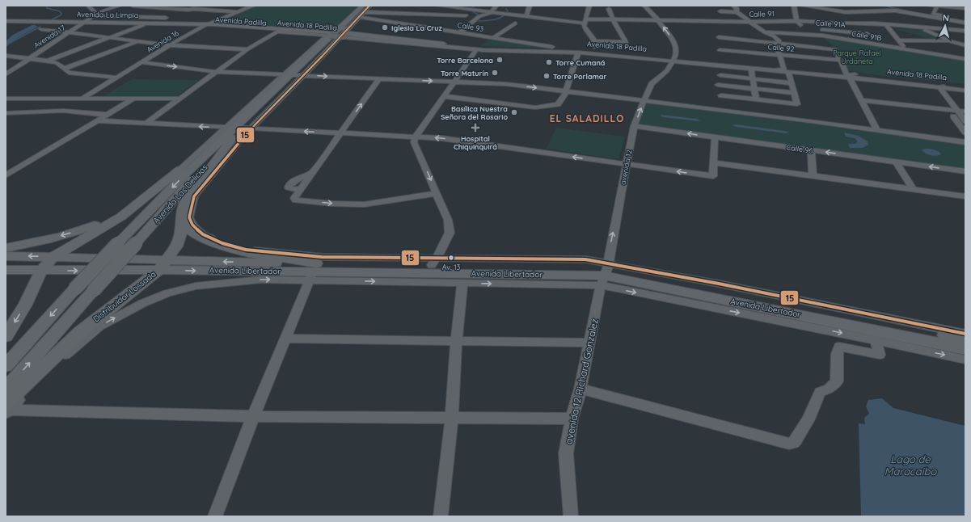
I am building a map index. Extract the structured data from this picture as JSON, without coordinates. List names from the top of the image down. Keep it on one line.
{"streets":{"main road":["Avenida La Limpia","Avenida Padilla","Avenida Las Delicias","Avenida Libertador","Distribuidor Lossada"],"street":["Calle 91","Calle 91A","Avenida 18 Padilla","Calle 93","Calle 91B","Avenida 17","Avenida 16","Calle 92","Calle 96","avenida 12","avenida 12 Richard Gonzalez"]},"crossings":[["Calle 91","Calle 92"],["Avenida La Limpia","Avenida Padilla"],["Avenida La Limpia","Avenida 17"],["Avenida La Limpia","Avenida 16"],["Avenida Padilla","Avenida 18 Padilla"],["Avenida Padilla","Avenida 16"],["Avenida Padilla","Avenida Las Delicias"],["Avenida 18 Padilla","Calle 93"],["Avenida 18 Padilla","avenida 12"],["Calle 93","Avenida Las Delicias"],["Calle 96","avenida 12"],["avenida 12","Avenida Libertador"],["avenida 12","avenida 12 Richard Gonzalez"],["Avenida Las Delicias","Avenida Libertador"],["Avenida Las Delicias","Distribuidor Lossada"],["Avenida Libertador","Distribuidor Lossada"],["Avenida Libertador","avenida 12 Richard Gonzalez"]],"one_way":["avenida 12"],"districts":["EL SALADILLO"],"water":["Lago de Maracaibo"],"parks":["Parque Rafael Urdaneta"],"places":{"other":["Iglesia La Cruz","Torre Barcelona","Torre Cumaná","Torre Maturín","Torre Porlamar","Basílica Nuestra Señora del Rosario","Av. 13"],"health":["Hospital Chiquinquirá"]},"lines":["transit line 15"],"north":"top"}
